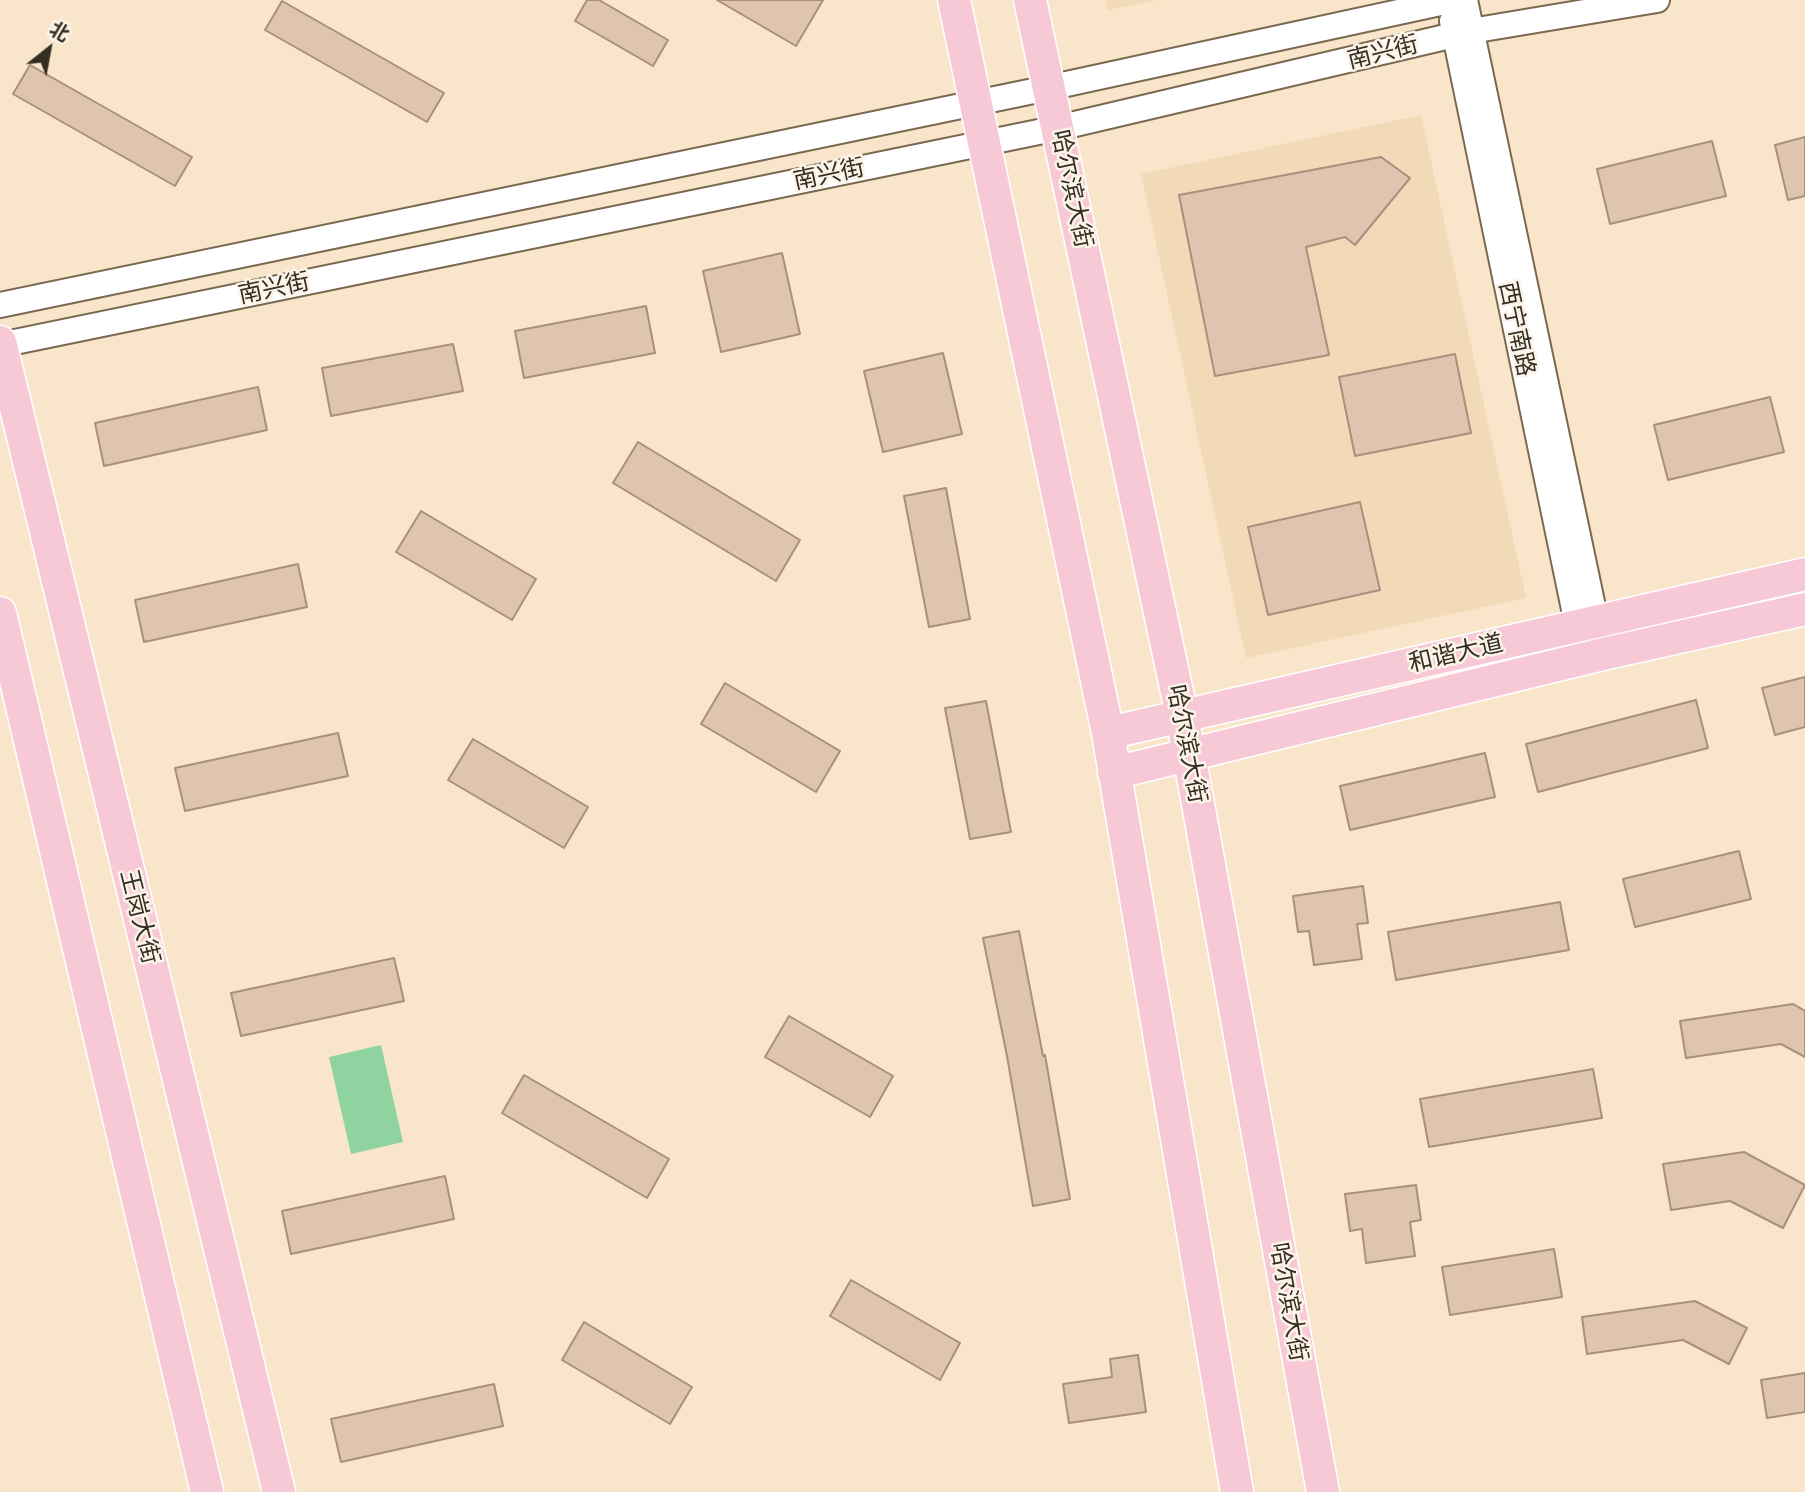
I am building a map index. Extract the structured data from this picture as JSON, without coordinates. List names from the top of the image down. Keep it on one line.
{"streets":{"main road":["哈尔滨大街","和谐大道","王岗大街"],"street":["南兴街","西宁南路"]},"crossings":[["南兴街","哈尔滨大街"],["南兴街","西宁南路"],["南兴街","王岗大街"],["哈尔滨大街","和谐大道"],["西宁南路","和谐大道"]],"north":"top right"}
